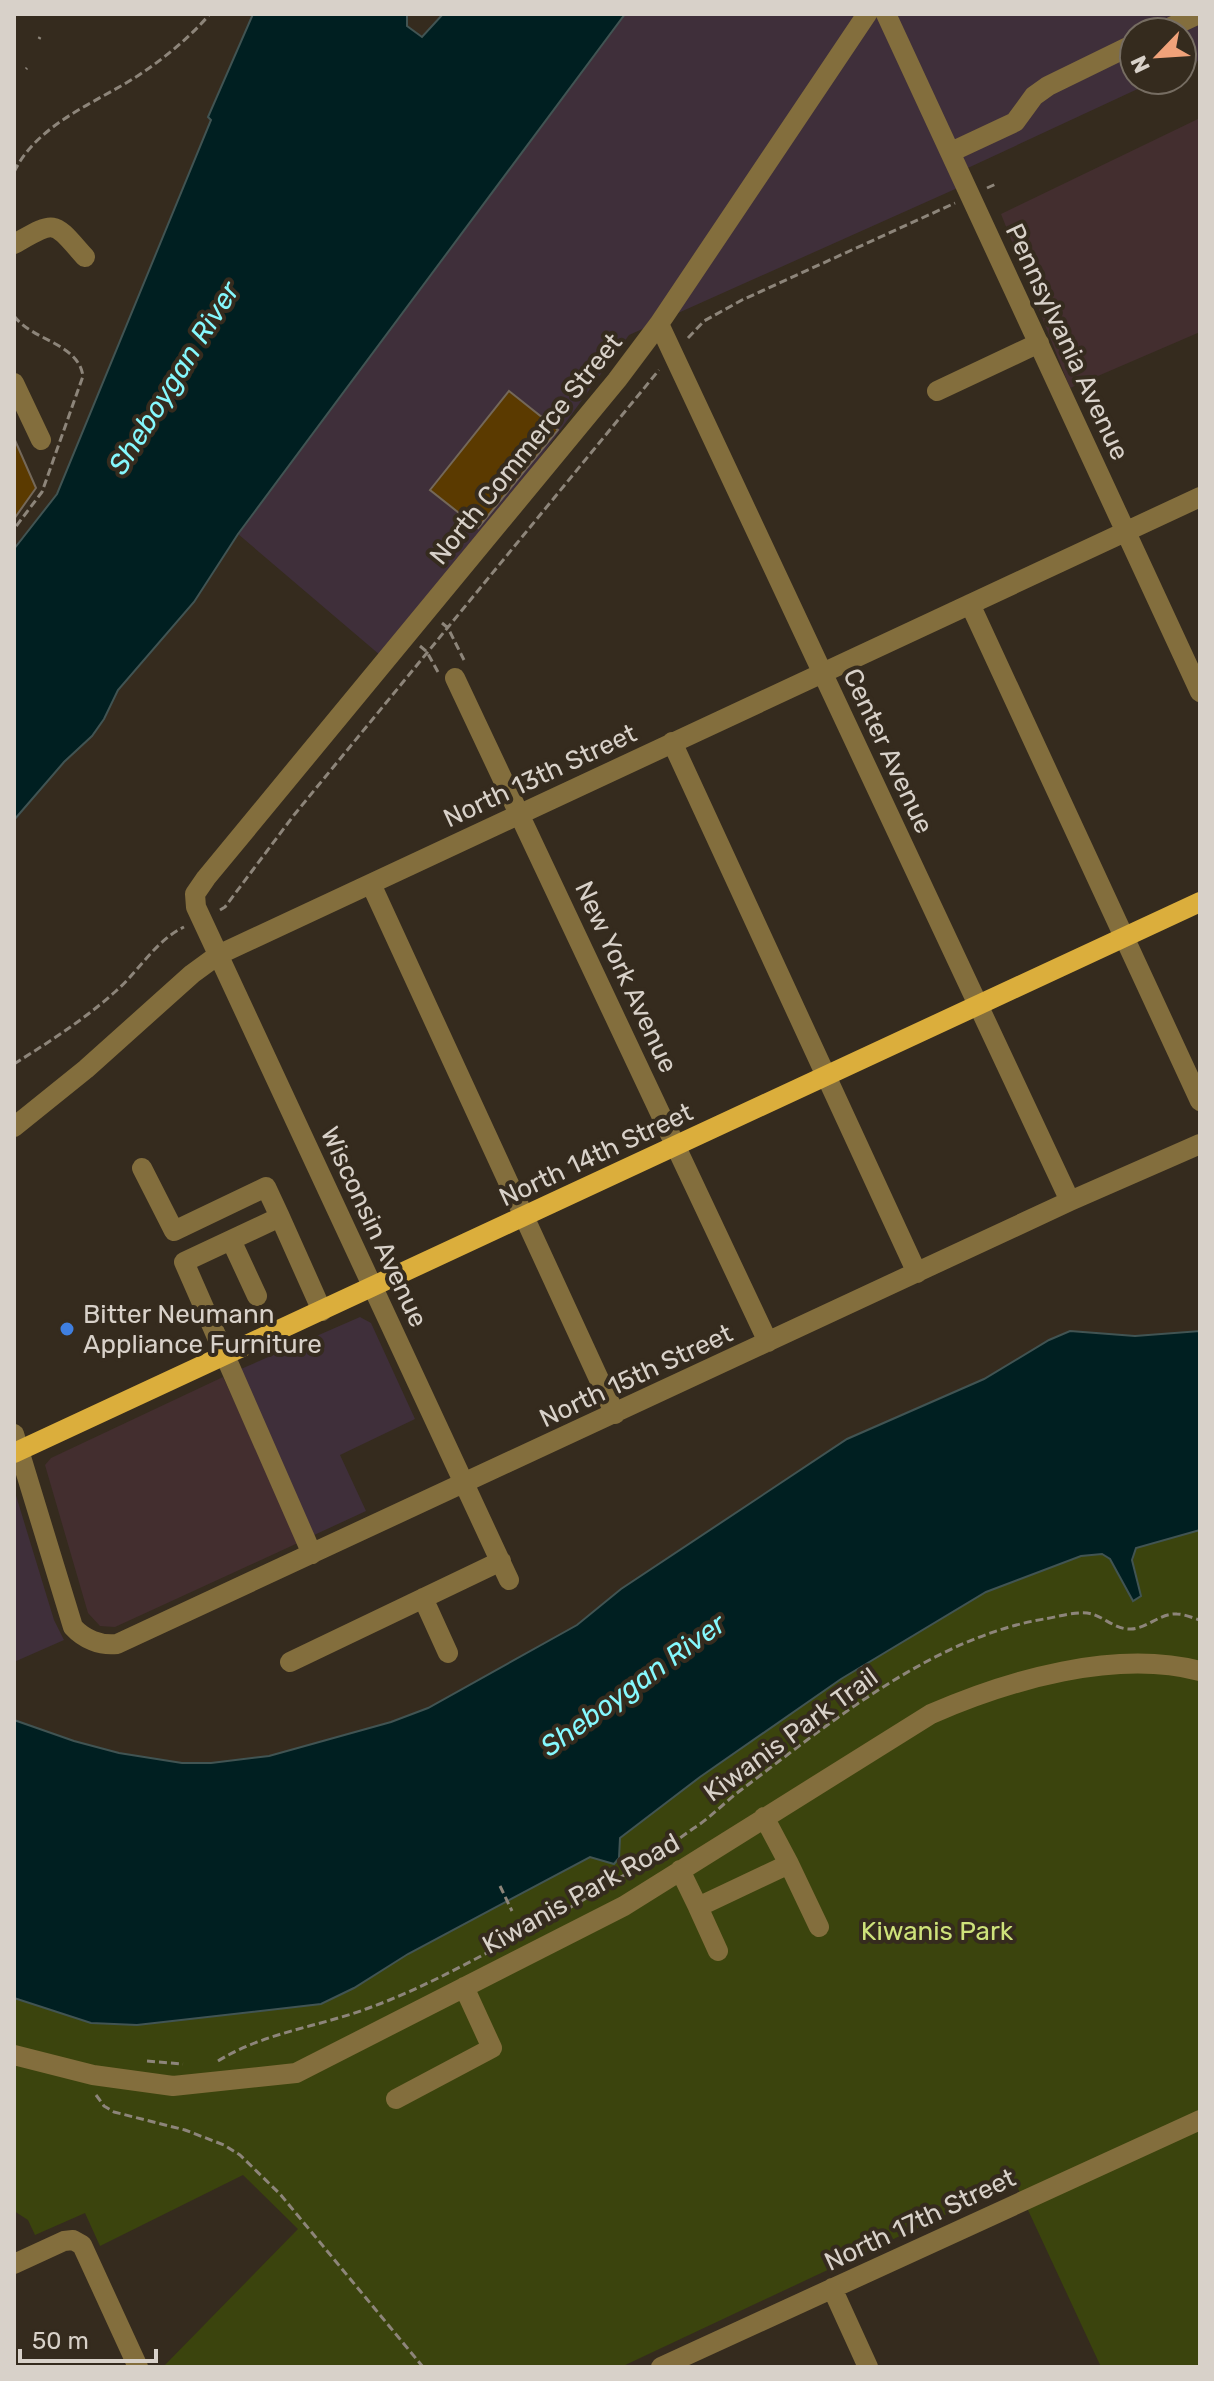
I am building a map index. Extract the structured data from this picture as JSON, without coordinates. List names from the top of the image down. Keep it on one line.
{"streets":{"main road":["North 14th Street"],"street":["Pennsylvania Avenue","North Commerce Street","Center Avenue","North 13th Street","New York Avenue","Wisconsin Avenue","North 15th Street","Kiwanis Park Road","North 17th Street"],"path":["Kiwanis Park Trail"]},"crossings":[["Pennsylvania Avenue","North 13th Street"],["North Commerce Street","Center Avenue"],["North Commerce Street","Wisconsin Avenue"],["Center Avenue","North 13th Street"],["Center Avenue","North 14th Street"],["Center Avenue","North 15th Street"],["North 13th Street","New York Avenue"],["North 13th Street","Wisconsin Avenue"],["New York Avenue","North 14th Street"],["New York Avenue","North 15th Street"],["North 14th Street","Wisconsin Avenue"],["North 14th Street","North 15th Street"],["Wisconsin Avenue","North 15th Street"]],"water":["Sheboygan River"],"parks":["Kiwanis Park"],"places":["Bitter Neumann Appliance Furniture"],"scale_bar":"50 m","north":"bottom left"}
